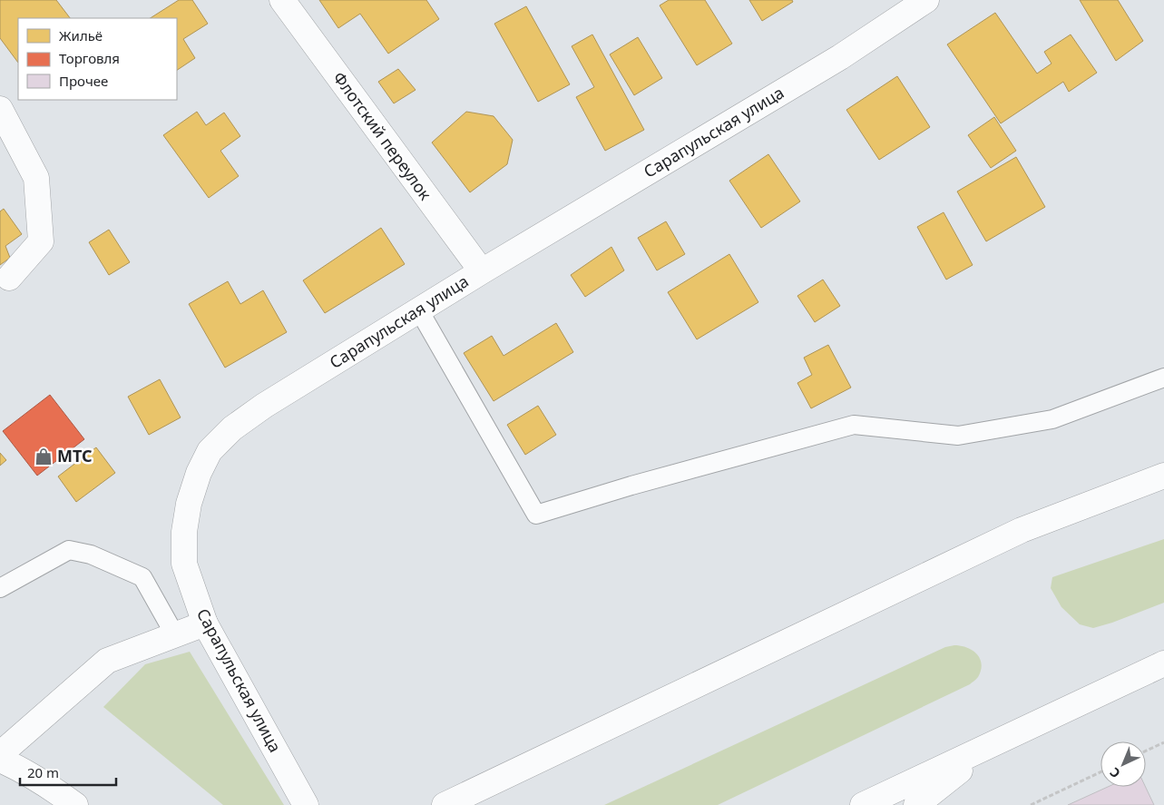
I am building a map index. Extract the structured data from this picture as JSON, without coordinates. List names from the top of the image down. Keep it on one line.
{"streets":{"street":["Сарапульская улица","Флотский переулок"]},"crossings":[["Сарапульская улица","Флотский переулок"]],"places":{"shop":["МТС"]},"legend":["Жильё","Торговля","Прочее"],"scale_bar":"20 m","north":"bottom left"}
